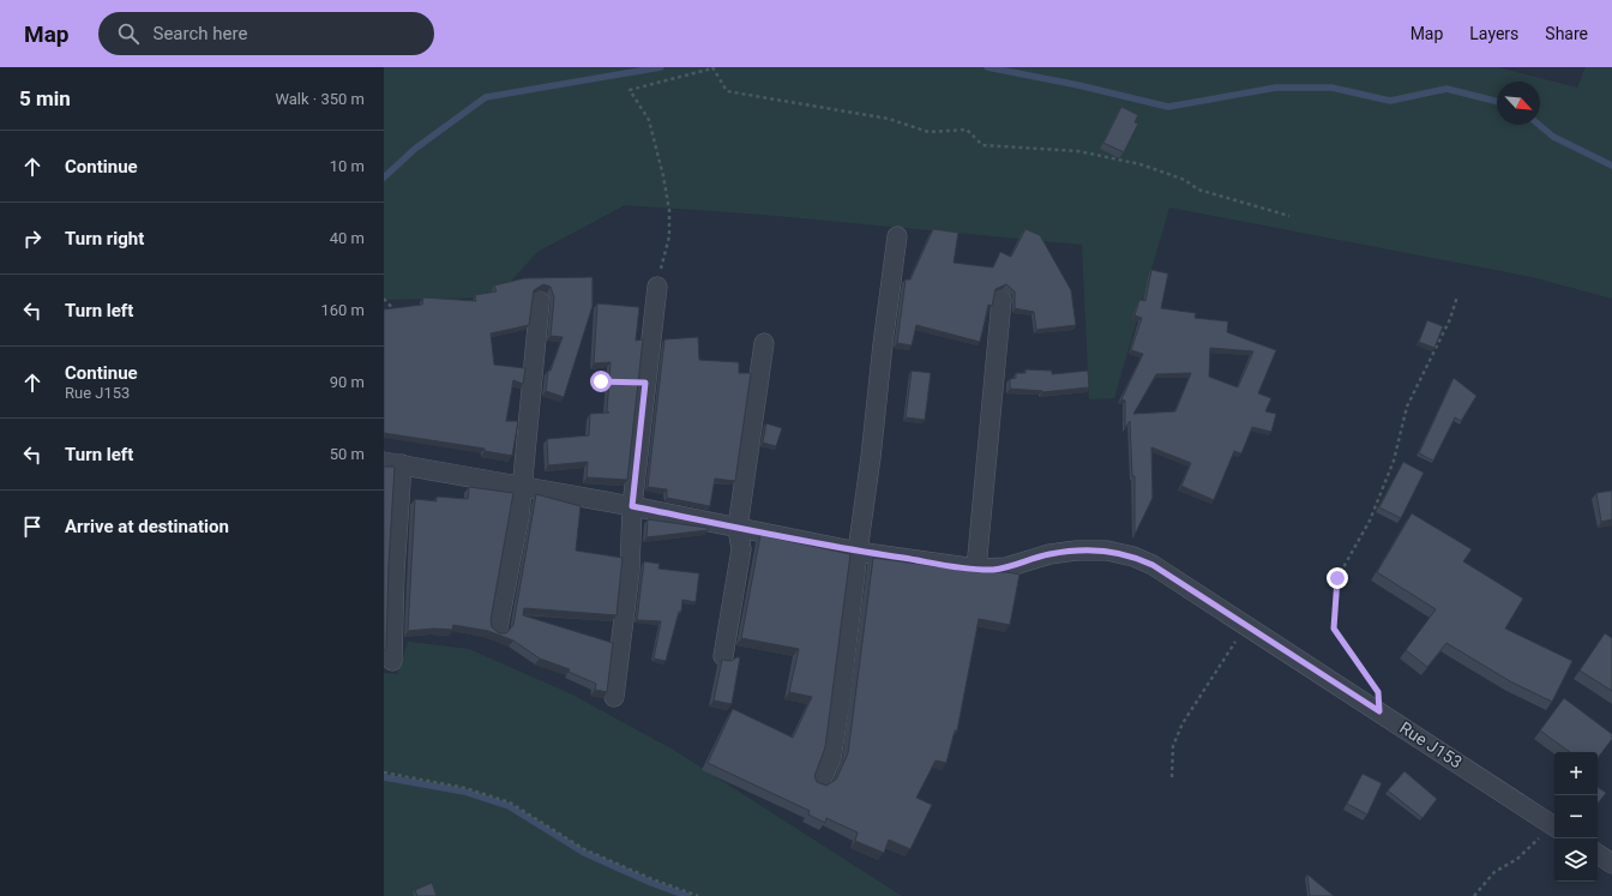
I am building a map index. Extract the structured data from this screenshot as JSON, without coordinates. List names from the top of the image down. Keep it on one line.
{"streets":{"street":["Rue J153"]},"north":"bottom right","page":{"header":"Map","search":"Search here","nav":["Map","Layers","Share"],"heading":["5 min","Walk · 350 m"],"list":[["Continue","10 m"],["Turn right","40 m"],["Turn left","160 m"],["Continue","Rue J153","90 m"],["Turn left","50 m"],"Arrive at destination"],"map_buttons":["+","−"]}}
